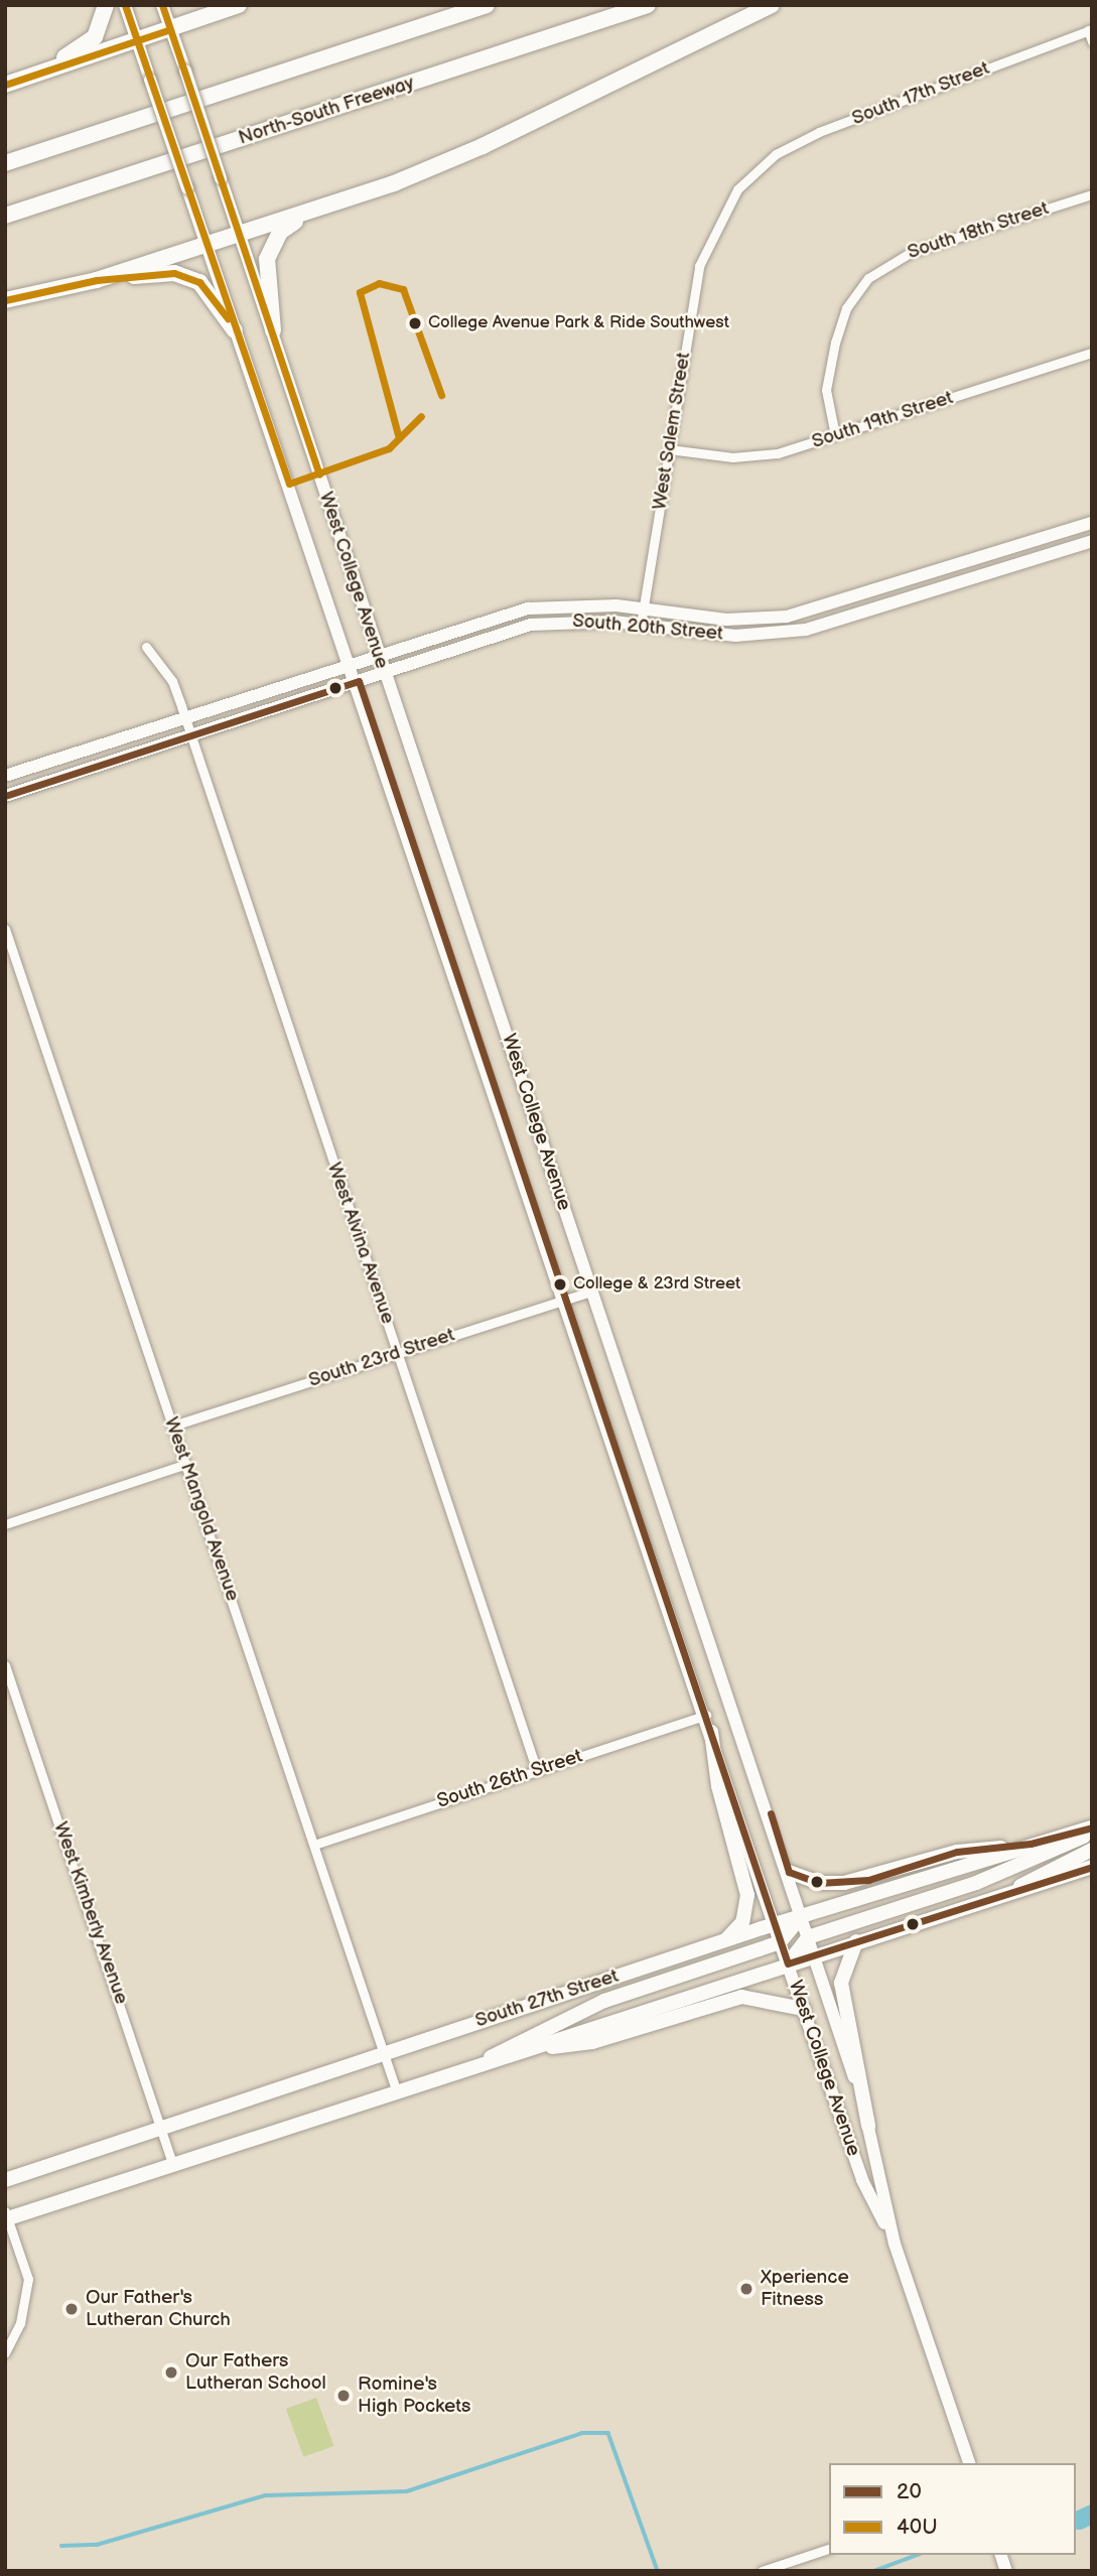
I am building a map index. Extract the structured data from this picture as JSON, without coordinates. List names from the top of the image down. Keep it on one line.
{"streets":{"highway":["North-South Freeway"],"main road":["West College Avenue","South 20th Street","South 27th Street"],"street":["South 17th Street","South 18th Street","South 19th Street","West Salem Street","West Alvina Avenue","South 23rd Street","West Mangold Avenue","South 26th Street","West Kimberly Avenue"]},"crossings":[["South 17th Street","West Salem Street"],["South 18th Street","South 19th Street"],["South 19th Street","West Salem Street"],["West Salem Street","South 20th Street"],["West College Avenue","South 20th Street"],["West College Avenue","South 23rd Street"],["West College Avenue","South 26th Street"],["West College Avenue","South 27th Street"],["South 20th Street","West Alvina Avenue"],["West Alvina Avenue","South 23rd Street"],["West Alvina Avenue","South 26th Street"],["South 23rd Street","West Mangold Avenue"],["West Mangold Avenue","South 26th Street"],["West Mangold Avenue","South 27th Street"],["West Kimberly Avenue","South 27th Street"]],"places":["College Avenue Park & Ride Southwest","College & 23rd Street","Xperience Fitness","Our Father's Lutheran Church","Our Fathers Lutheran School","Romine's High Pockets"],"lines":["transit line 40U","transit line 20"],"legend":["20","40U"]}
